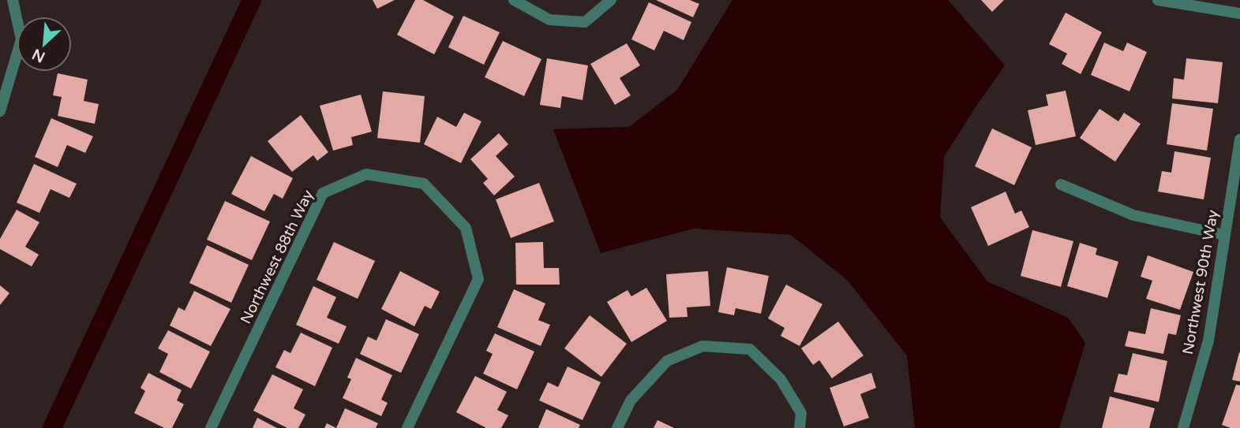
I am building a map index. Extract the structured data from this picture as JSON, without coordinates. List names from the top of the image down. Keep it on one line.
{"streets":{"street":["Northwest 88th Way","Northwest 90th Way"]},"north":"bottom left"}
